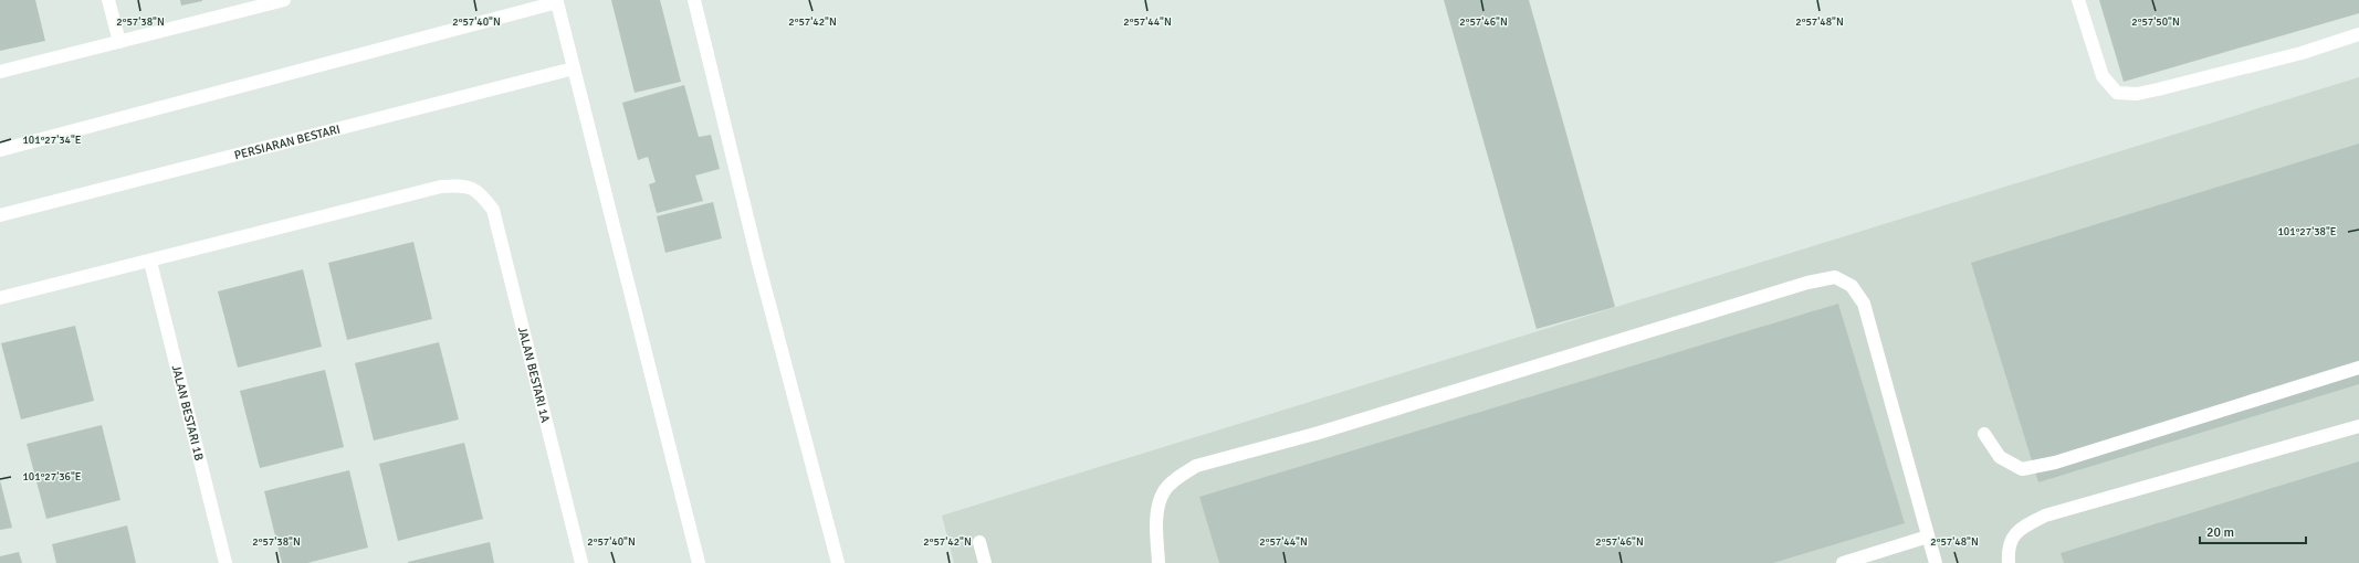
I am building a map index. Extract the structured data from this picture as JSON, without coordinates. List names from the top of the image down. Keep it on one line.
{"streets":{"street":["PERSIARAN BESTARI","JALAN BESTARI 1A","JALAN BESTARI 1B"]},"crossings":[["JALAN BESTARI 1A","JALAN BESTARI 1B"]],"scale_bar":"20 m","coordinates":["2°57'38\"N","2°57'40\"N","2°57'42\"N","2°57'44\"N","2°57'46\"N","2°57'48\"N","2°57'50\"N","101°27'34\"E","101°27'38\"E","101°27'36\"E"]}
